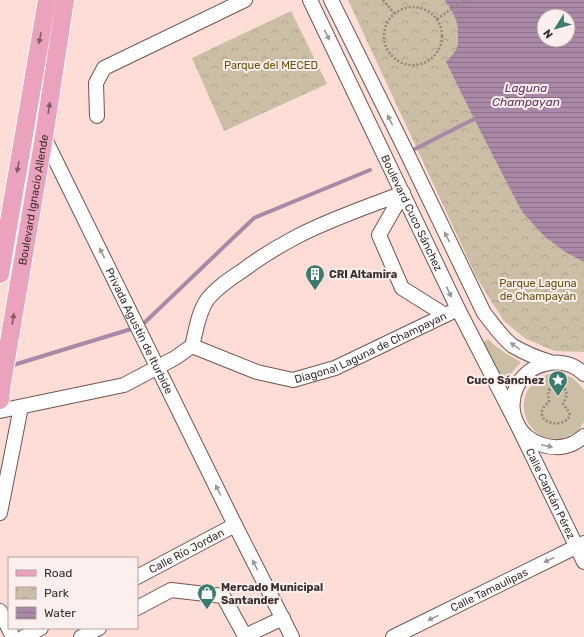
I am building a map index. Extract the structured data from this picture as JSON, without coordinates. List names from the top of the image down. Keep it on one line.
{"streets":{"main road":["Boulevard Ignacio Allende"],"street":["Boulevard Cuco Sánchez","Privada Agustín de Iturbide","Diagonal Laguna de Champayan","Calle Capitán Pérez","Calle Río Jordan","Calle Tamaulipas"]},"crossings":[["Boulevard Ignacio Allende","Privada Agustín de Iturbide"],["Boulevard Cuco Sánchez","Diagonal Laguna de Champayan"],["Boulevard Cuco Sánchez","Calle Capitán Pérez"],["Privada Agustín de Iturbide","Calle Río Jordan"],["Calle Capitán Pérez","Calle Tamaulipas"]],"one_way":["Privada Agustín de Iturbide","Calle Tamaulipas"],"water":["Laguna Champayan"],"parks":["Parque del MECED","Parque Laguna de Champayán"],"places":{"building":["CRI Altamira"],"place":["Cuco Sánchez"],"shop":["Mercado Municipal Santander"]},"legend":["Road","Park","Water"],"north":"bottom left"}
